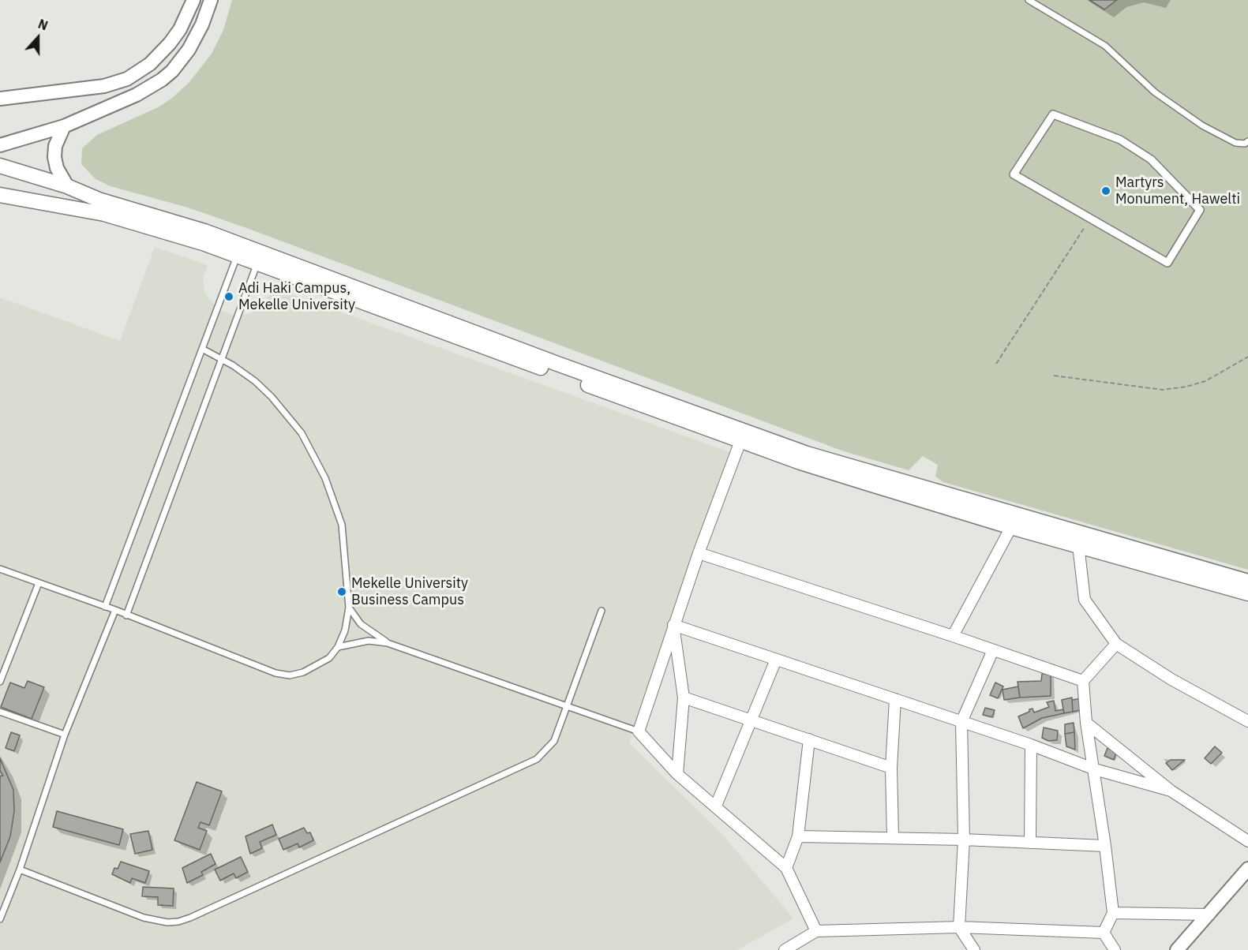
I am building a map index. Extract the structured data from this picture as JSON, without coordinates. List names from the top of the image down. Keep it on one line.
{"places":["Martyrs Monument, Hawelti","Adi Haki Campus, Mekelle University","Mekelle University Business Campus"],"north":"top"}
